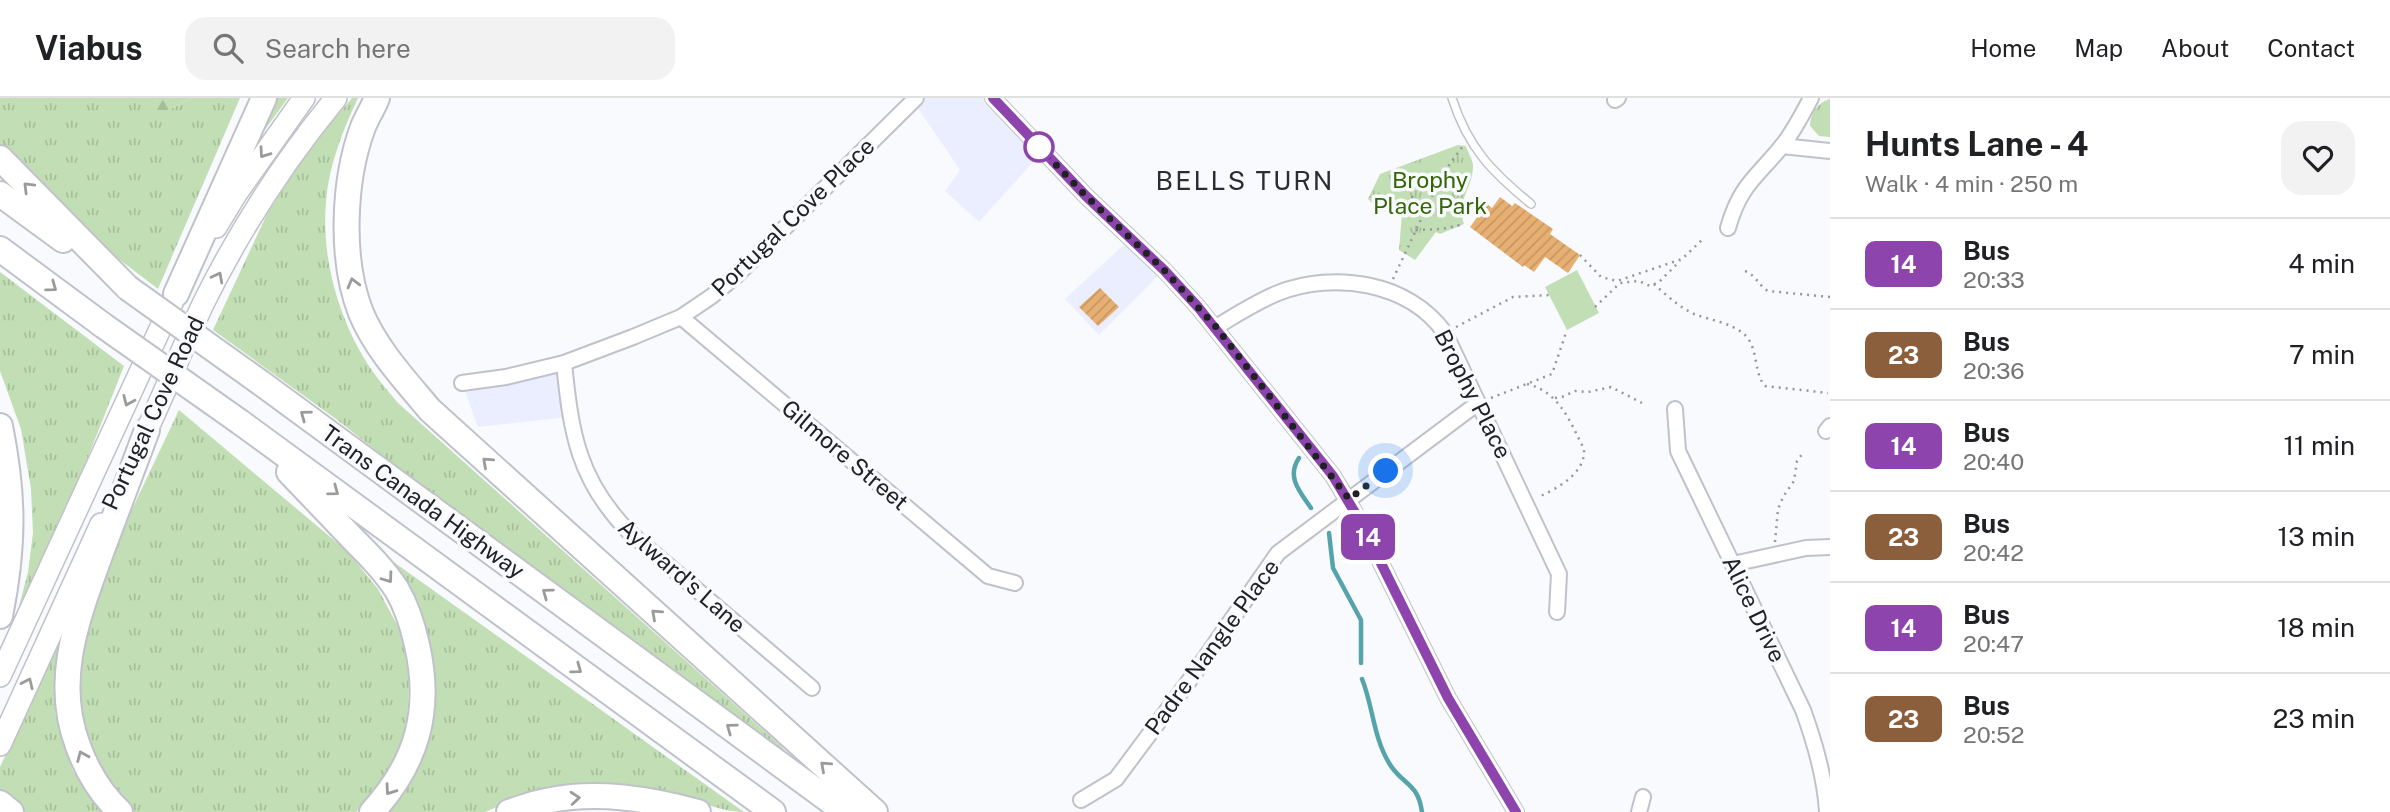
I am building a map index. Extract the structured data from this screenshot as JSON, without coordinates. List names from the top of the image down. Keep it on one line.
{"streets":{"highway":["Trans Canada Highway"],"main road":["Portugal Cove Road"],"street":["Portugal Cove Place","Brophy Place","Gilmore Street","Aylward's Lane","Alice Drive","Padre Nangle Place"]},"crossings":[["Portugal Cove Place","Gilmore Street"],["Portugal Cove Place","Aylward's Lane"],["Brophy Place","Padre Nangle Place"]],"districts":["BELLS TURN"],"parks":["Brophy Place Park"],"lines":["bus line 14"],"page":{"header":"Viabus","search":"Search here","nav":["Home","Map","About","Contact"],"on_map":"14","heading":["Hunts Lane - 4","Walk · 4 min · 250 m"],"list":[{"mark":"14","name":"Bus","note":"20:33","value":"4 min"},{"mark":"23","name":"Bus","note":"20:36","value":"7 min"},{"mark":"14","name":"Bus","note":"20:40","value":"11 min"},{"mark":"23","name":"Bus","note":"20:42","value":"13 min"},{"mark":"14","name":"Bus","note":"20:47","value":"18 min"},{"mark":"23","name":"Bus","note":"20:52","value":"23 min"}]}}
